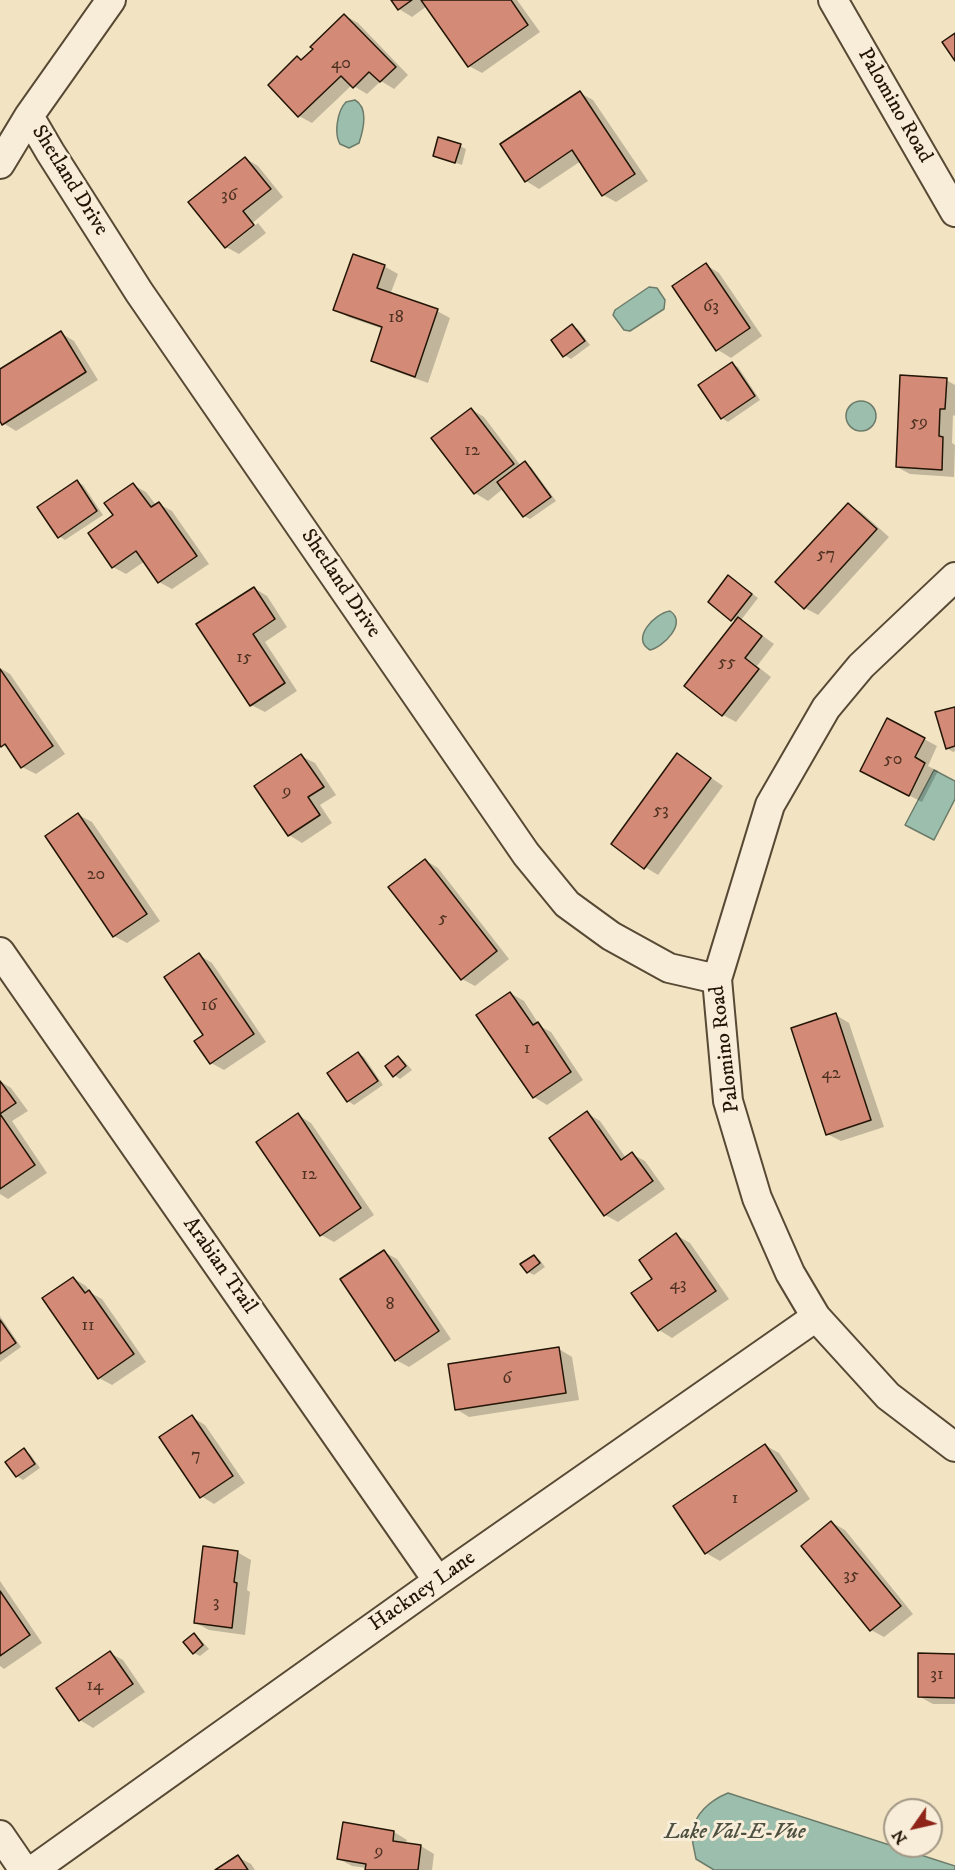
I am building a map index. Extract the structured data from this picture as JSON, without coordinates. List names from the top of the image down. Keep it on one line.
{"streets":{"street":["Palomino Road","Shetland Drive","Arabian Trail","Hackney Lane"]},"crossings":[["Palomino Road","Shetland Drive"],["Palomino Road","Hackney Lane"],["Arabian Trail","Hackney Lane"]],"water":["Lake Val-E-Vue"],"house_numbers":["40","36","63","18","59","12","57","15","55","50","9","53","20","5","16","1","42","12","43","8","11","6","7","1","35","3","31","14","9"],"north":"bottom left"}
